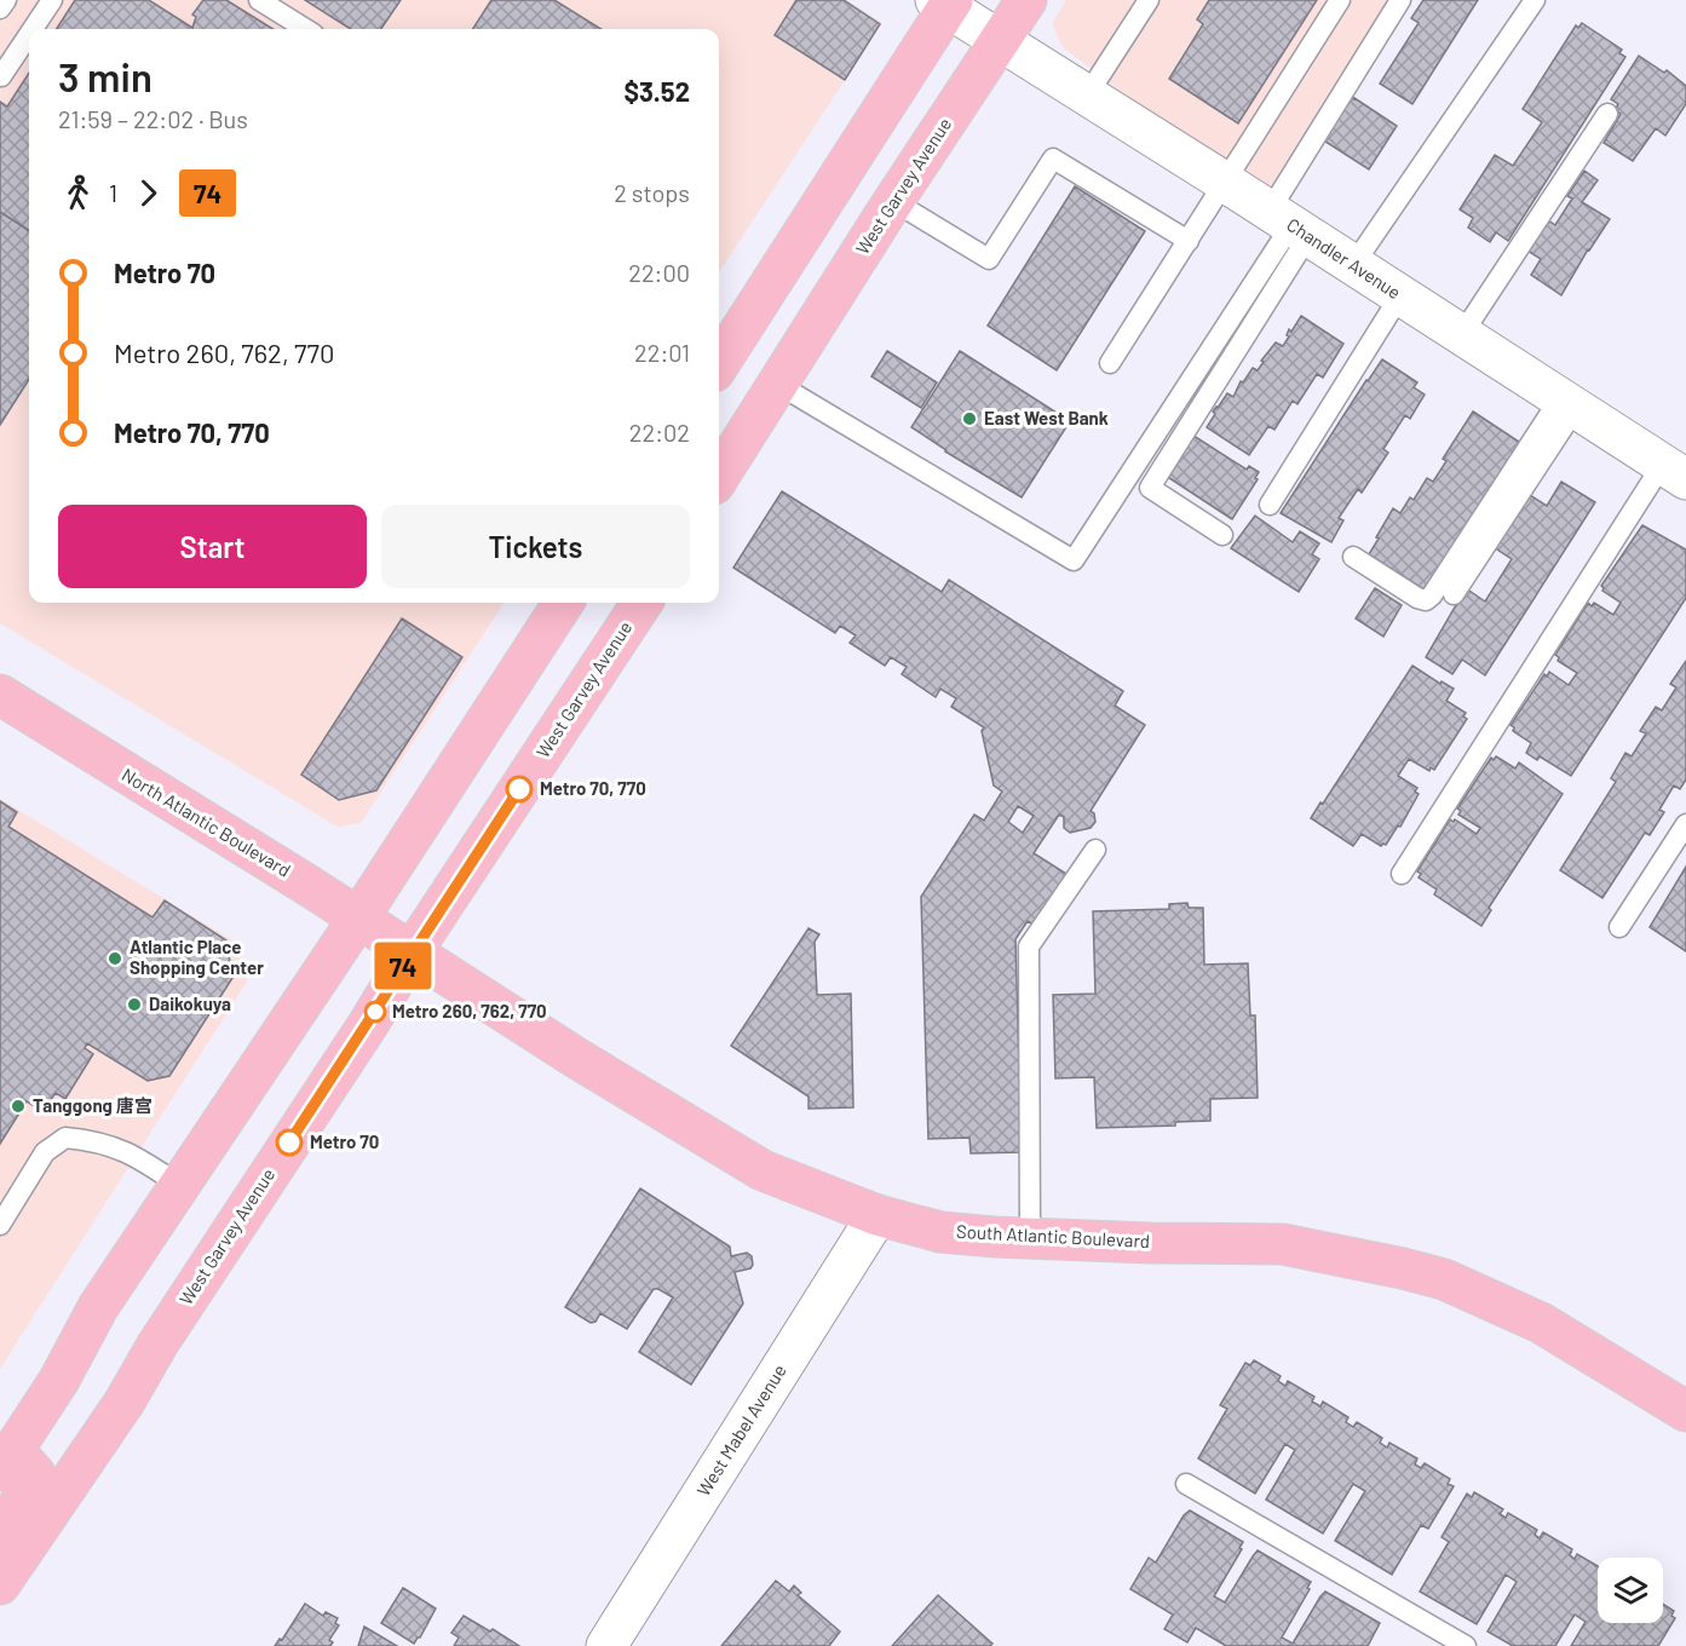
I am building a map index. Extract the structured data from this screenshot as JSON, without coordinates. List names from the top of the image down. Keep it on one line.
{"streets":{"main road":["West Garvey Avenue","North Atlantic Boulevard","South Atlantic Boulevard"],"street":["Chandler Avenue","West Mabel Avenue"]},"crossings":[["West Garvey Avenue","Chandler Avenue"],["West Garvey Avenue","North Atlantic Boulevard"],["West Garvey Avenue","South Atlantic Boulevard"],["North Atlantic Boulevard","South Atlantic Boulevard"],["South Atlantic Boulevard","West Mabel Avenue"]],"places":["East West Bank","Metro 70, 770","Atlantic Place Shopping Center","Daikokuya","Metro 260, 762, 770","Tanggong 唐宫","Metro 70"],"lines":["bus line 74"],"page":{"on_map":"74","heading":["3 min","21:59 – 22:02 · Bus","$3.52"],"legs":["1","74","2 stops"],"list":[{"name":"Metro 70","value":"22:00"},{"name":"Metro 260, 762, 770","value":"22:01"},{"name":"Metro 70, 770","value":"22:02"}],"buttons":["Start","Tickets"]}}
